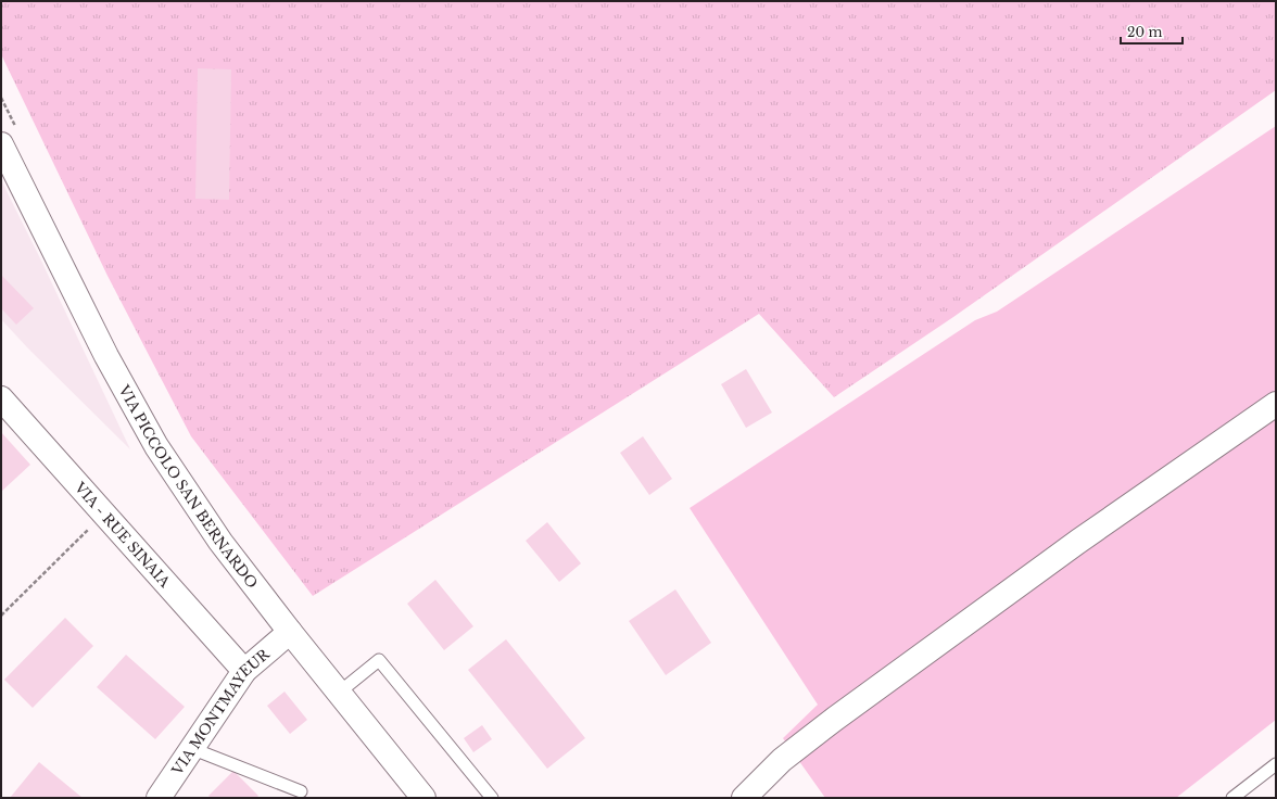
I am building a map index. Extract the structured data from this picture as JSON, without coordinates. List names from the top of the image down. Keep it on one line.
{"streets":{"street":["VIA PICCOLO SAN BERNARDO","VIA - RUE SINAIA","VIA MONTMAYEUR"]},"crossings":[["VIA PICCOLO SAN BERNARDO","VIA MONTMAYEUR"],["VIA - RUE SINAIA","VIA MONTMAYEUR"]],"scale_bar":"20 m"}
